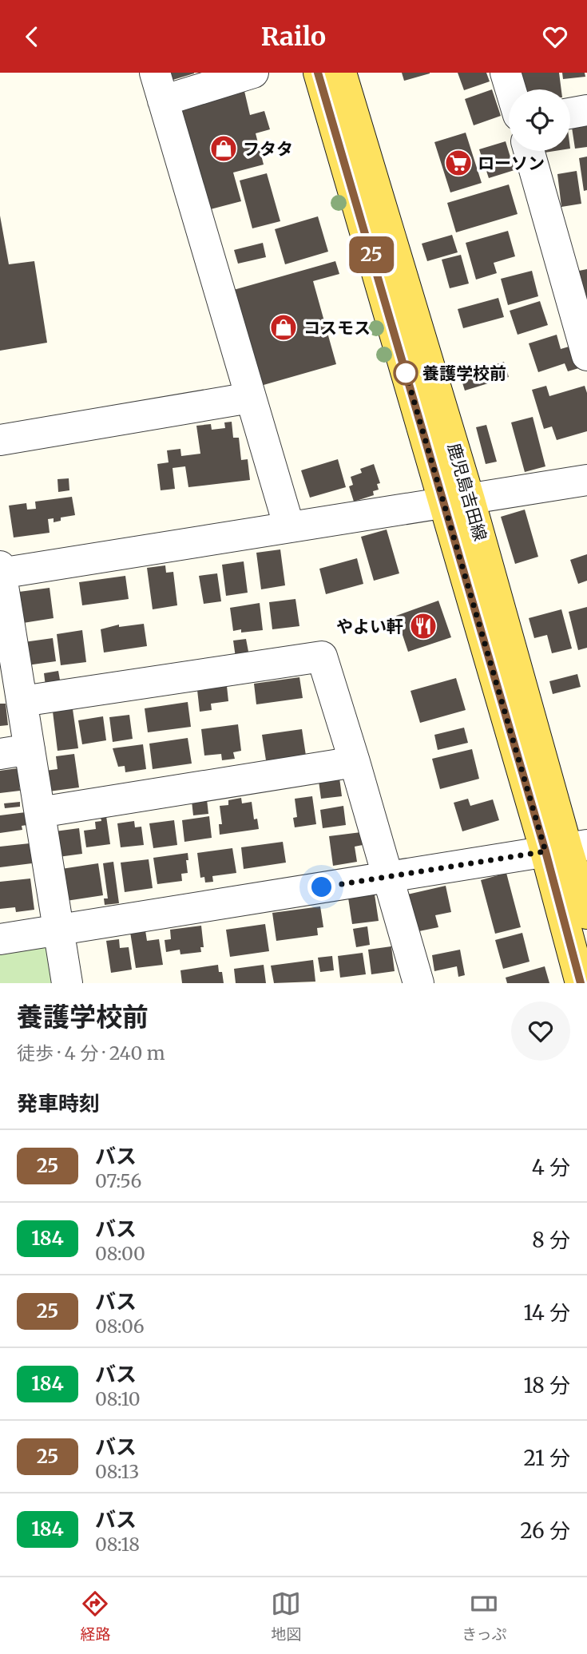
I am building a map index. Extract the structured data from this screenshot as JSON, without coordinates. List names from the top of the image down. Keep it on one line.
{"streets":{"main road":["鹿児島吉田線"]},"places":{"shop":["フタタ","コスモス"],"supermarket":["ローソン"],"other":["養護学校前"],"restaurant":["やよい軒"]},"lines":["bus line 25"],"page":{"header":"Railo","on_map":"25","heading":[["養護学校前","徒歩 · 4 分 · 240 m"],"発車時刻"],"list":[{"mark":"25","name":"バス","note":"07:56","value":"4 分"},{"mark":"184","name":"バス","note":"08:00","value":"8 分"},{"mark":"25","name":"バス","note":"08:06","value":"14 分"},{"mark":"184","name":"バス","note":"08:10","value":"18 分"},{"mark":"25","name":"バス","note":"08:13","value":"21 分"},{"mark":"184","name":"バス","note":"08:18","value":"26 分"}],"tabs":["経路","地図","きっぷ"]}}
